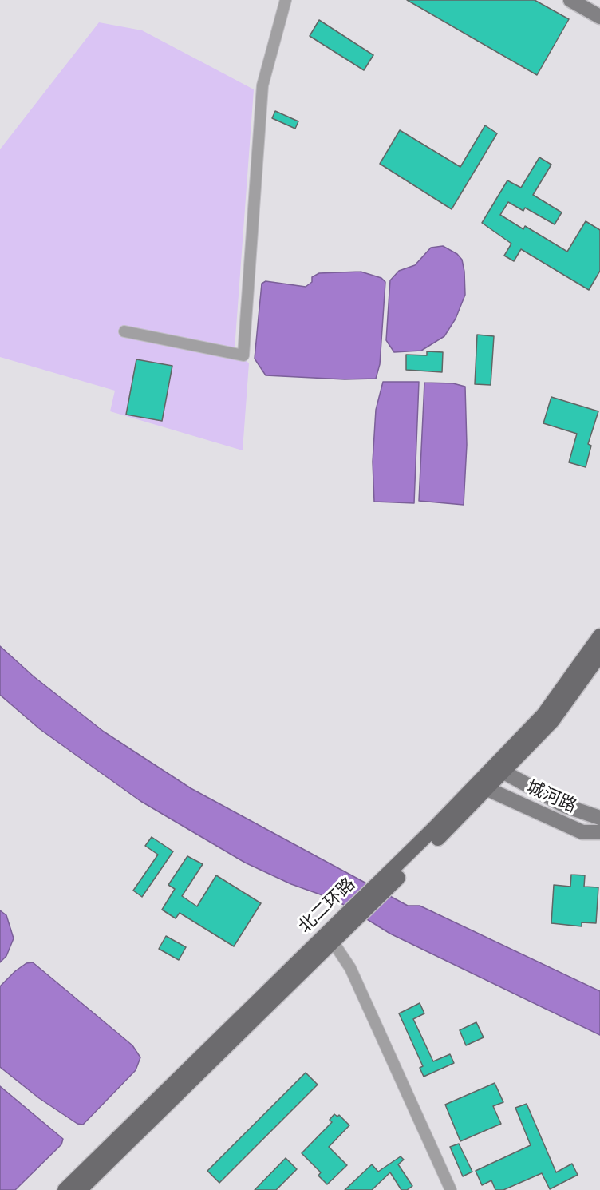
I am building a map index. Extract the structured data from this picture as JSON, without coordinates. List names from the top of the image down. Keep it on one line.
{"streets":{"main road":["城河路","北二环路"]},"crossings":[["城河路","北二环路"]]}
